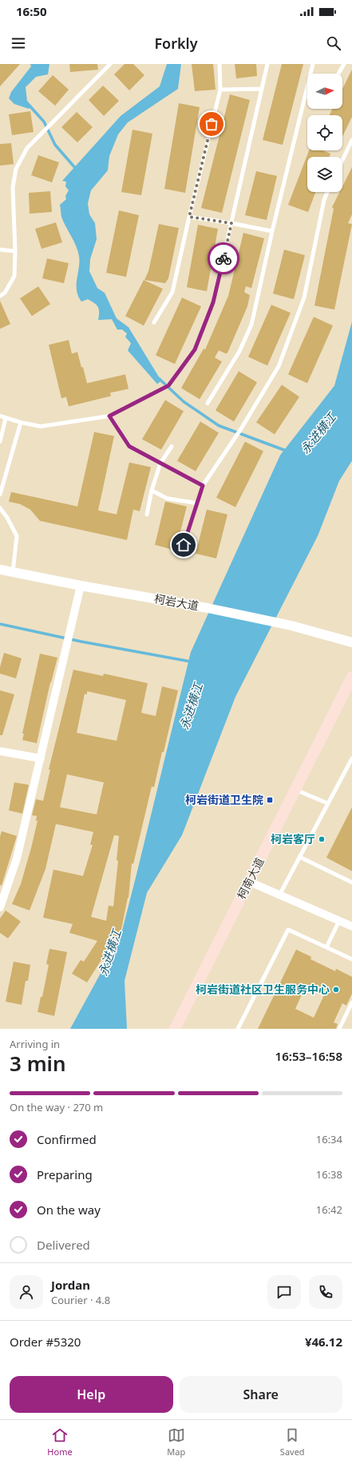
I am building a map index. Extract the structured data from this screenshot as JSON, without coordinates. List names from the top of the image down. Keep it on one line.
{"streets":{"main road":["柯南大道"],"street":["柯岩大道"]},"water":["永进横江"],"places":{"transit":["柯岩街道卫生院"],"other":["柯岩客厅","柯岩街道社区卫生服务中心"]},"north":"right","page":{"status":"16:50","header":"Forkly","heading":["3 min","Arriving in","16:53–16:58"],"panel":["Jordan","Courier · 4.8","Order #5320","¥46.12"],"bar":"On the way · 270 m","list":[["Confirmed","16:34"],["Preparing","16:38"],["On the way","16:42"],"Delivered"],"buttons":["Help","Share"],"tabs":["Home","Map","Saved"]}}
